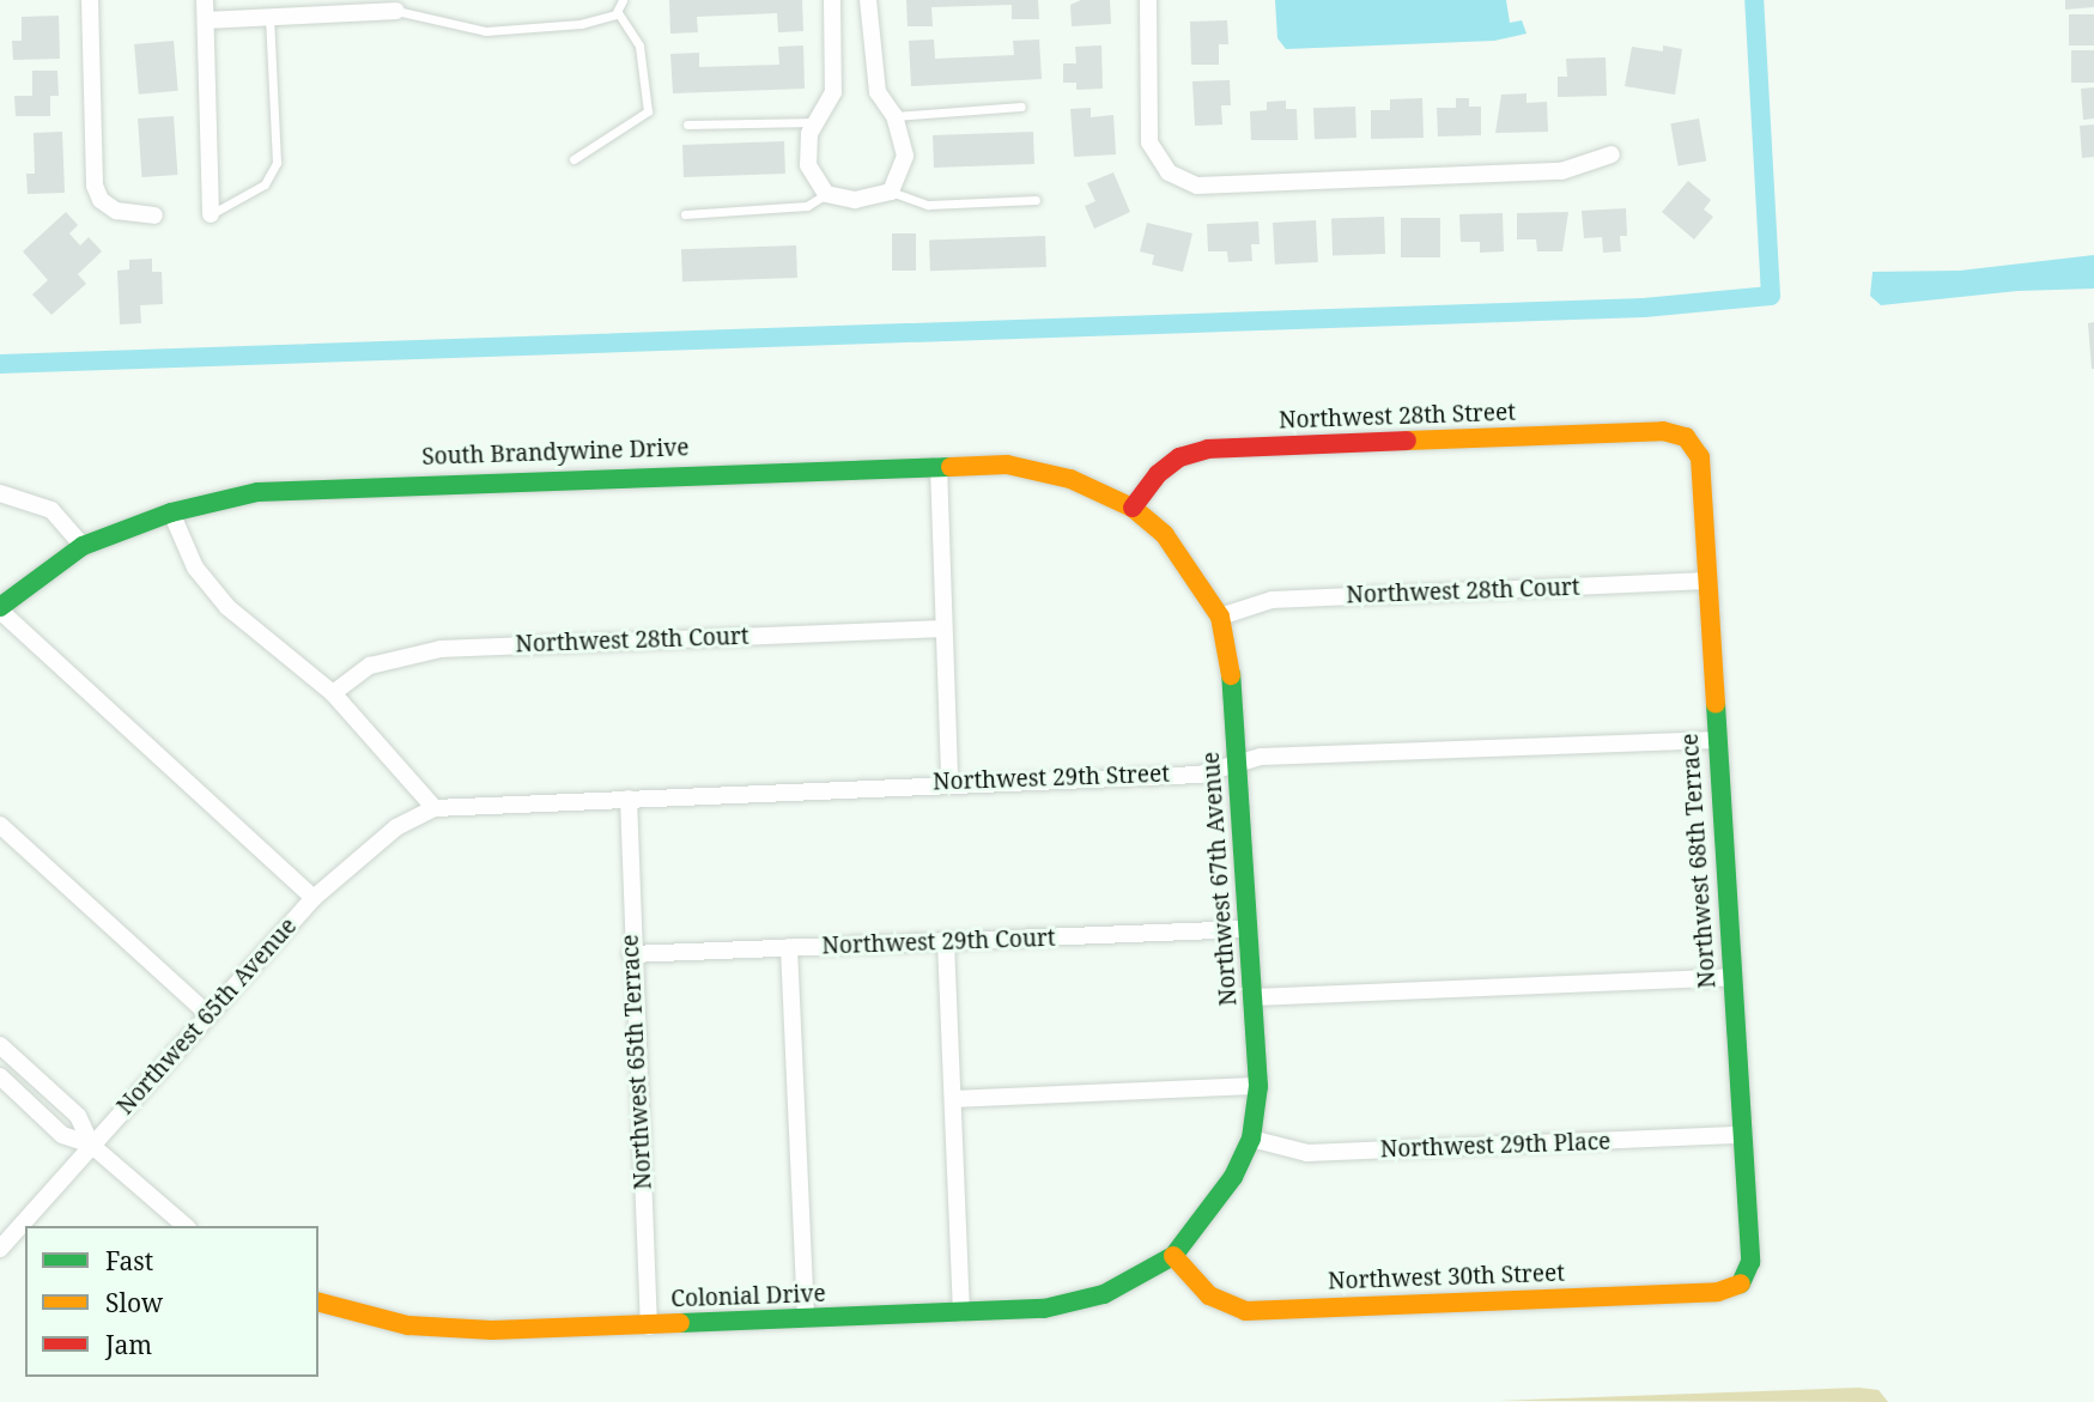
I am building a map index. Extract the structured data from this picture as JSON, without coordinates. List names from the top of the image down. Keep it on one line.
{"streets":{"street":["Northwest 28th Street","South Brandywine Drive","Northwest 28th Court","Northwest 29th Street","Northwest 68th Terrace","Northwest 67th Avenue","Northwest 29th Court","Northwest 65th Avenue","Northwest 65th Terrace","Northwest 29th Place","Northwest 30th Street","Colonial Drive"]},"crossings":[["Northwest 28th Street","South Brandywine Drive"],["Northwest 28th Street","Northwest 68th Terrace"],["Northwest 28th Street","Northwest 67th Avenue"],["South Brandywine Drive","Northwest 67th Avenue"],["Northwest 28th Court","Northwest 68th Terrace"],["Northwest 28th Court","Northwest 67th Avenue"],["Northwest 29th Street","Northwest 68th Terrace"],["Northwest 29th Street","Northwest 67th Avenue"],["Northwest 29th Street","Northwest 65th Avenue"],["Northwest 29th Street","Northwest 65th Terrace"],["Northwest 68th Terrace","Northwest 29th Place"],["Northwest 68th Terrace","Northwest 30th Street"],["Northwest 67th Avenue","Northwest 29th Court"],["Northwest 67th Avenue","Northwest 29th Place"],["Northwest 67th Avenue","Northwest 30th Street"],["Northwest 67th Avenue","Colonial Drive"],["Northwest 29th Court","Northwest 65th Terrace"],["Northwest 65th Terrace","Colonial Drive"],["Northwest 30th Street","Colonial Drive"]],"legend":["Fast","Slow","Jam"]}
